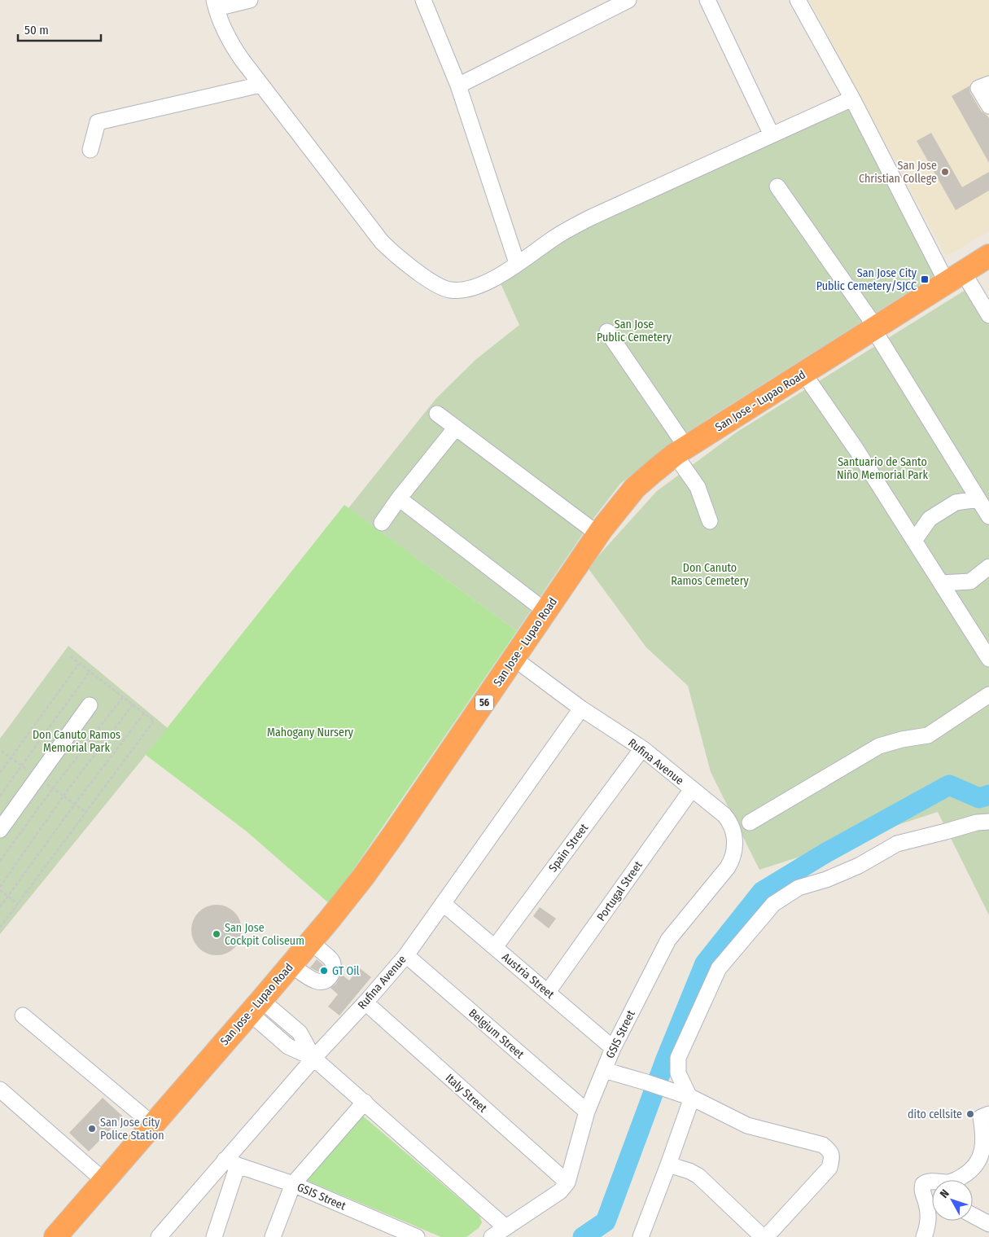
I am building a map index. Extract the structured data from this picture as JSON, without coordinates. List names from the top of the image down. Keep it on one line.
{"streets":{"highway":["San Jose - Lupao Road","56"],"street":["Rufina Avenue","Spain Street","Portugal Street","Austria Street","Belgium Street","GSIS Street","Italy Street"]},"crossings":[["San Jose - Lupao Road","Rufina Avenue"],["Rufina Avenue","Spain Street"],["Rufina Avenue","Portugal Street"],["Rufina Avenue","Austria Street"],["Rufina Avenue","Belgium Street"],["Rufina Avenue","GSIS Street"],["Rufina Avenue","Italy Street"],["Spain Street","Austria Street"],["Portugal Street","Austria Street"],["Austria Street","GSIS Street"],["Belgium Street","GSIS Street"],["GSIS Street","Italy Street"]],"parks":["San Jose Public Cemetery","Santuario de Santo Niño Memorial Park","Don Canuto Ramos Cemetery","Mahogany Nursery","Don Canuto Ramos Memorial Park"],"places":{"other":["San Jose Christian College","San Jose Cockpit Coliseum","GT Oil","dito cellsite","San Jose City Police Station"],"transit":["San Jose City Public Cemetery/SJCC"]},"scale_bar":"50 m","north":"top left"}
